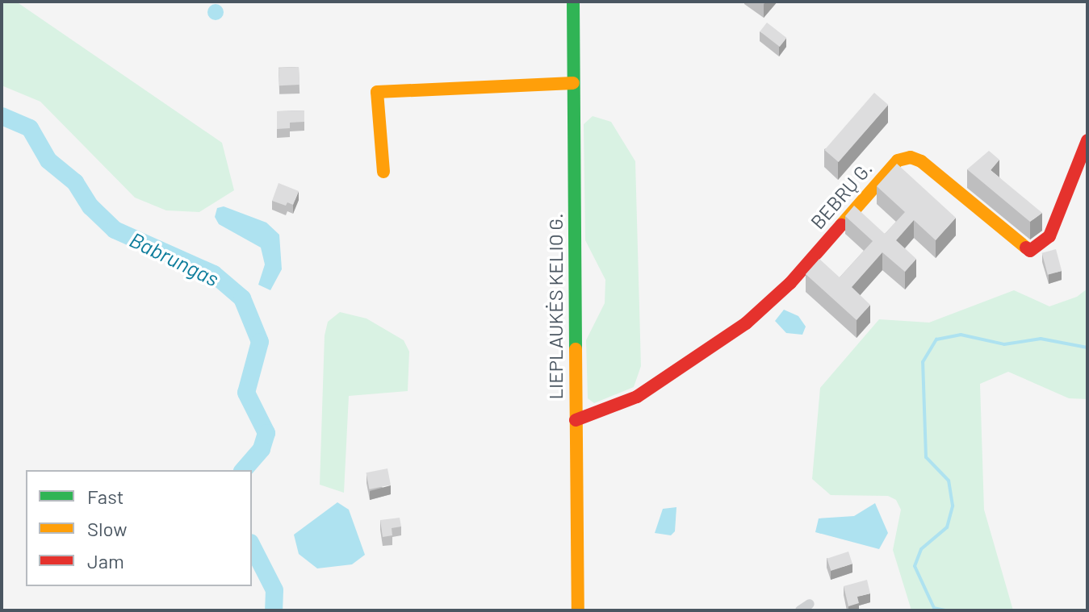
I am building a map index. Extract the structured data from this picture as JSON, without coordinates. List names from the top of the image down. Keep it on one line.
{"streets":{"street":["BEBRŲ G.","LIEPLAUKĖS KELIO G."]},"crossings":[["BEBRŲ G.","LIEPLAUKĖS KELIO G."]],"water":["Babrungas"],"legend":["Fast","Slow","Jam"]}
